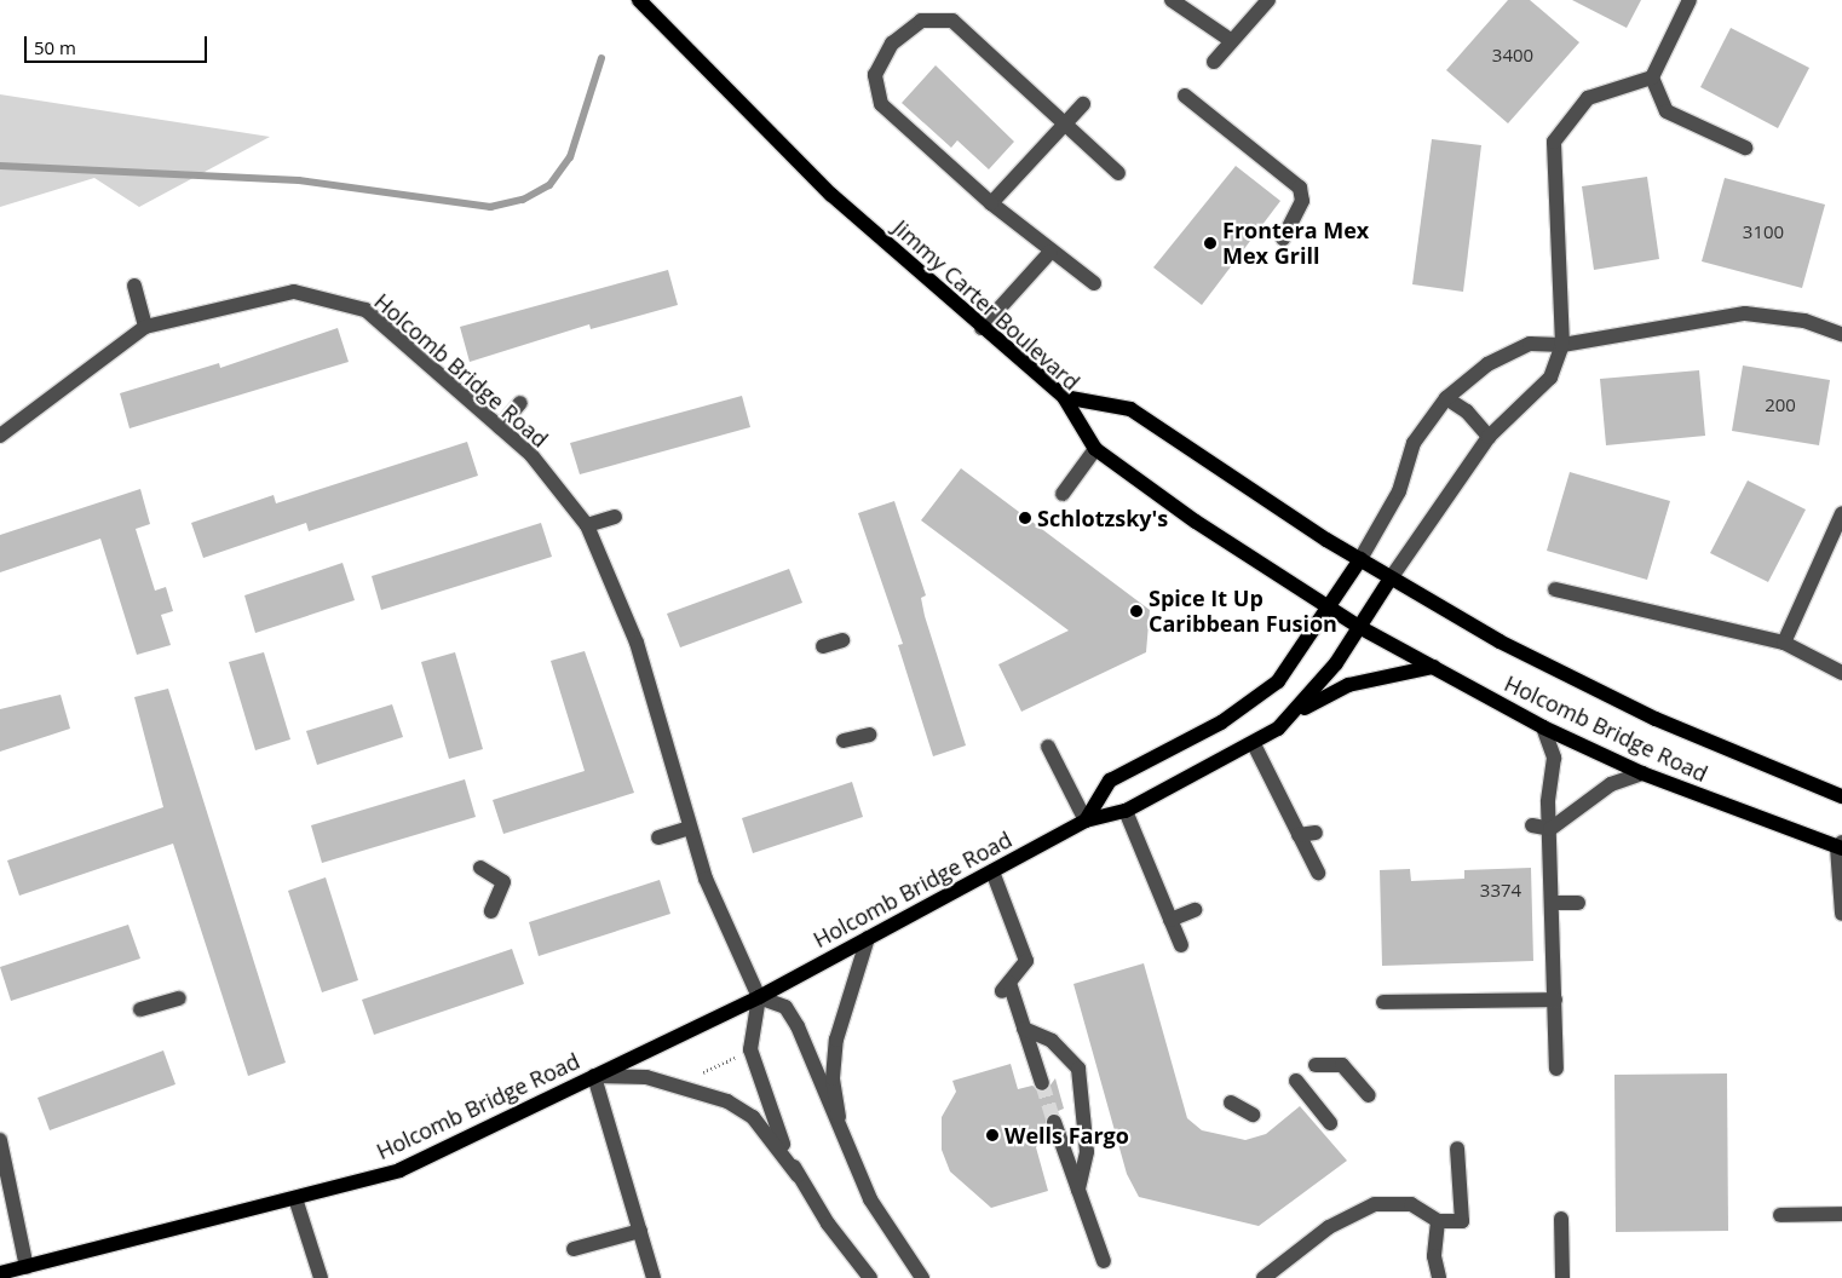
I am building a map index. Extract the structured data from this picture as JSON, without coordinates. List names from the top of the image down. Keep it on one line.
{"streets":{"main road":["Jimmy Carter Boulevard","Holcomb Bridge Road"]},"crossings":[["Jimmy Carter Boulevard","Holcomb Bridge Road"]],"places":["Frontera Mex Mex Grill","Schlotzsky's","Spice It Up Caribbean Fusion","Wells Fargo"],"house_numbers":["3400","3100","200","3374"],"scale_bar":"50 m"}
